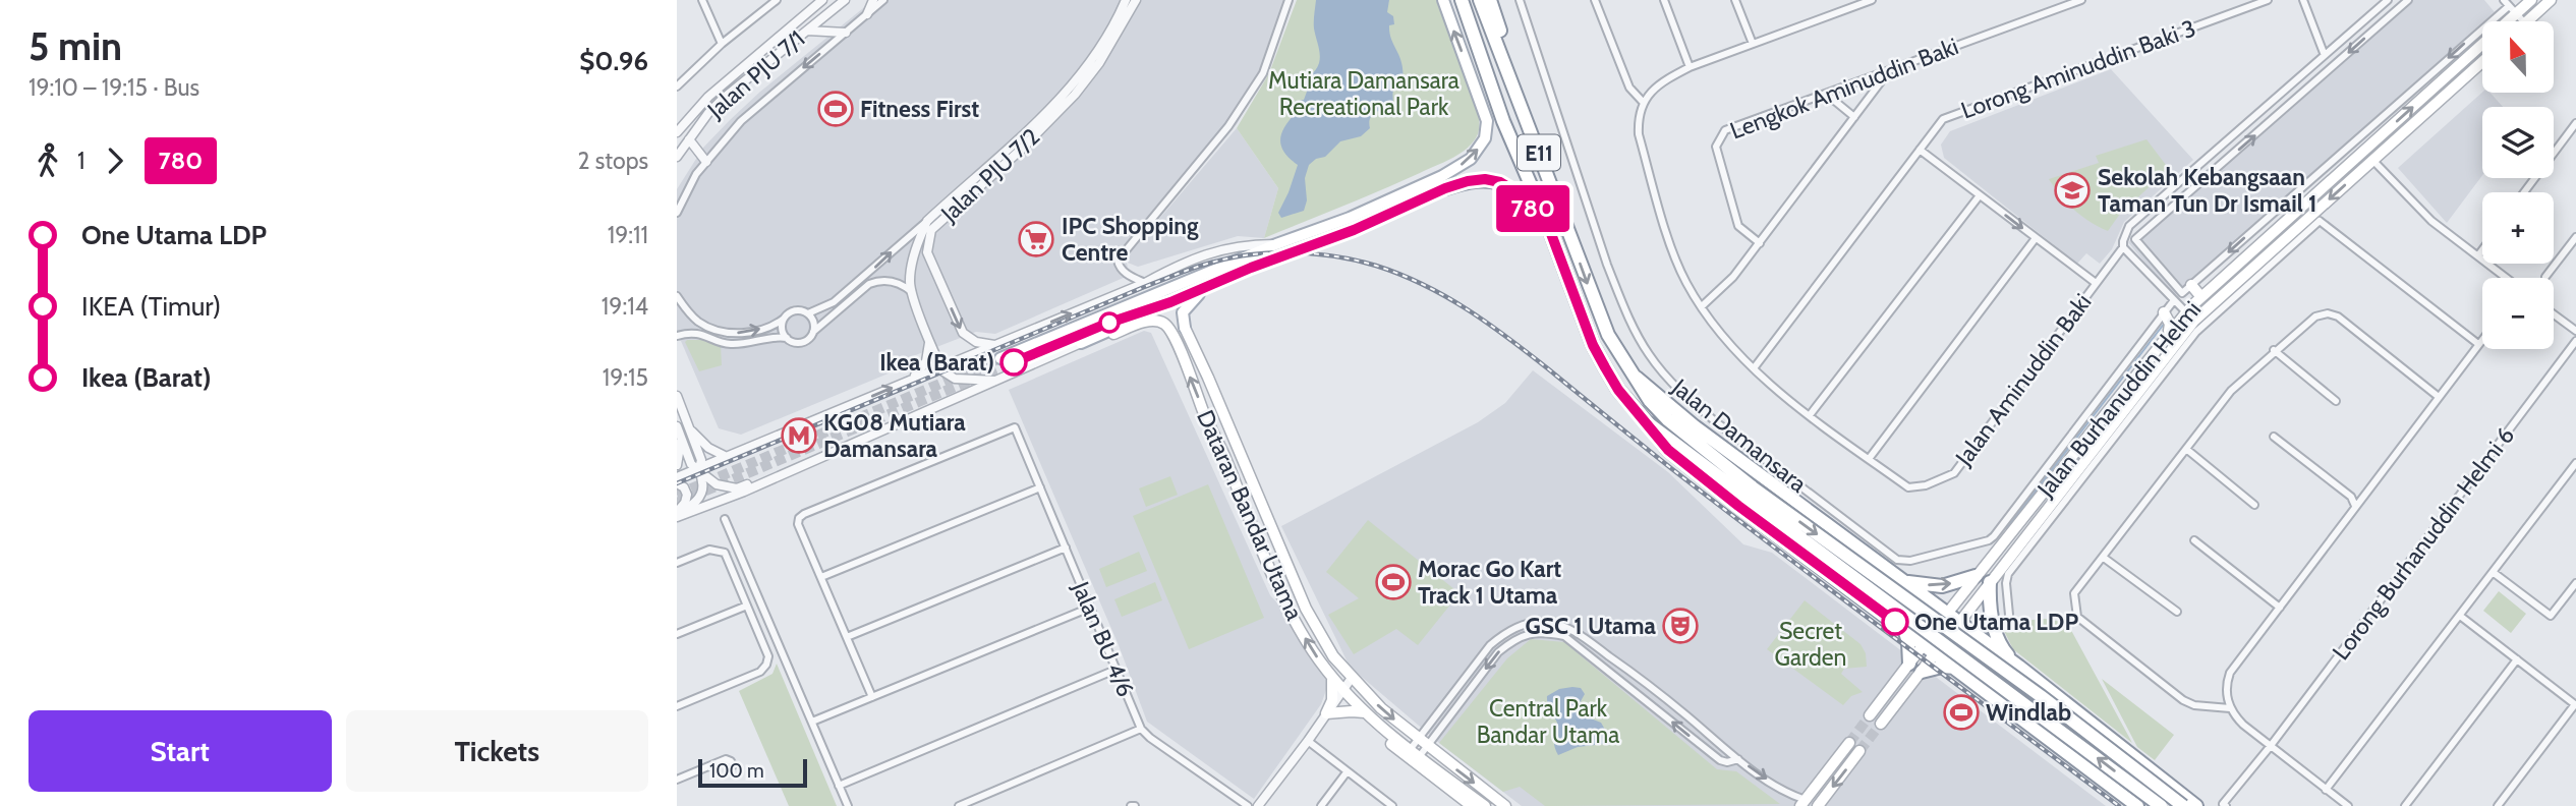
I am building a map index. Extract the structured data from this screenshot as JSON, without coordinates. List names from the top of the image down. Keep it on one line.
{"streets":{"highway":["E11"],"main road":["Jalan Burhanuddin Helmi","Dataran Bandar Utama"],"street":["Lorong Aminuddin Baki 3","Jalan PJU 7/1","Lengkok Aminuddin Baki","Jalan PJU 7/2","Jalan Aminuddin Baki","Jalan Damansara","Lorong Burhanuddin Helmi 6","Jalan BU 4/6"]},"crossings":[["Lorong Aminuddin Baki 3","Jalan Aminuddin Baki"],["Jalan Burhanuddin Helmi","Jalan Damansara"]],"parks":["Mutiara Damansara Recreational Park","Secret Garden","Central Park Bandar Utama"],"places":{"sports":["Fitness First","Morac Go Kart Track 1 Utama","Windlab"],"school or university":["Sekolah Kebangsaan Taman Tun Dr Ismail 1"],"supermarket":["IPC Shopping Centre"],"other":["Ikea (Barat)","One Utama LDP"],"metro station":["KG08 Mutiara Damansara"],"theatre":["GSC 1 Utama"]},"lines":["bus line 780"],"scale_bar":"100 m","north":"top","page":{"heading":["5 min","19:10 – 19:15 · Bus","$0.96"],"on_map":"780","map_buttons":["+","−"],"legs":["1","780","2 stops"],"list":[{"name":"One Utama LDP","value":"19:11"},{"name":"IKEA (Timur)","value":"19:14"},{"name":"Ikea (Barat)","value":"19:15"}],"buttons":["Start","Tickets"],"scale":"100 m"}}
